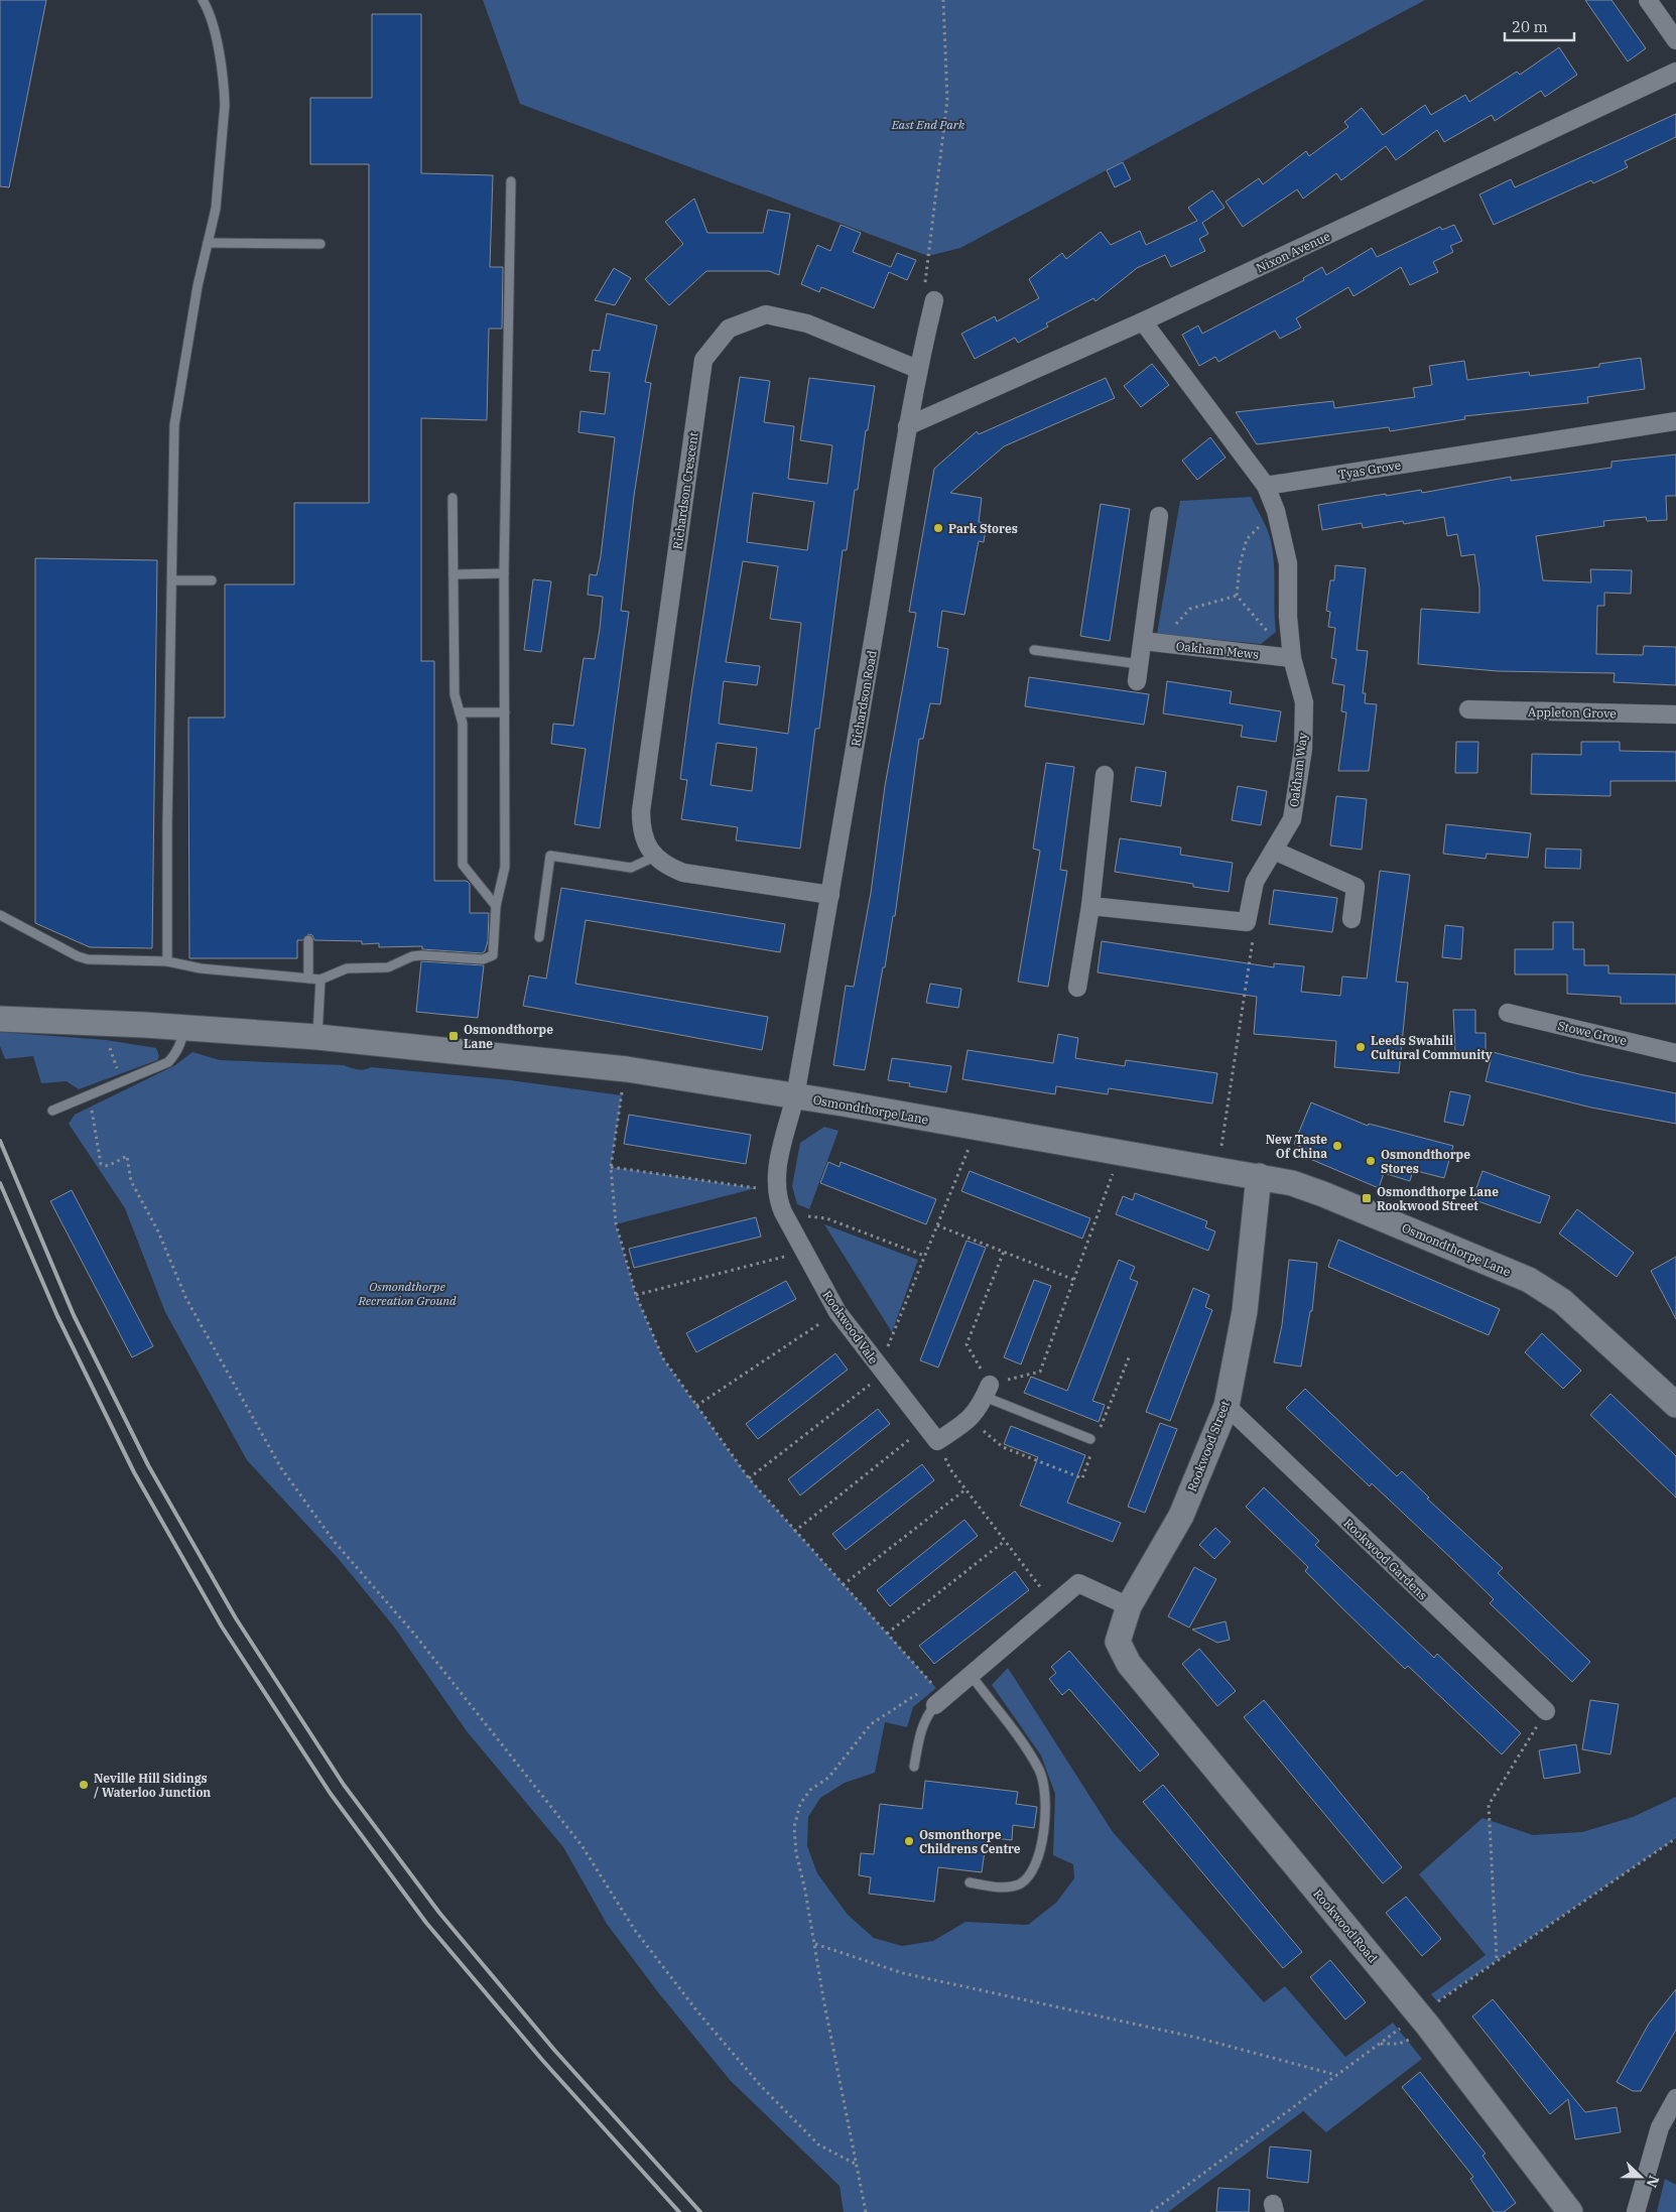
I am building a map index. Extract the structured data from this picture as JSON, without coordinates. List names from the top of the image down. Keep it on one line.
{"streets":{"street":["Nixon Avenue","Tyas Grove","Richardson Crescent","Oakham Mews","Richardson Road","Appleton Grove","Oakham Way","Stowe Grove","Osmondthorpe Lane","Rookwood Vale","Rookwood Street","Rookwood Gardens","Rookwood Road"]},"crossings":[["Nixon Avenue","Richardson Road"],["Tyas Grove","Oakham Way"],["Richardson Crescent","Richardson Road"],["Oakham Mews","Oakham Way"],["Richardson Road","Osmondthorpe Lane"],["Richardson Road","Rookwood Vale"],["Osmondthorpe Lane","Rookwood Vale"],["Osmondthorpe Lane","Rookwood Street"],["Rookwood Street","Rookwood Gardens"],["Rookwood Street","Rookwood Road"]],"parks":["East End Park","Osmondthorpe Recreation Ground"],"places":{"other":["Park Stores","Leeds Swahili Cultural Community","New Taste Of China","Osmondthorpe Stores","Neville Hill Sidings / Waterloo Junction","Osmonthorpe Childrens Centre"],"transit":["Osmondthorpe Lane","Osmondthorpe Lane Rookwood Street"]},"scale_bar":"20 m","north":"right"}
